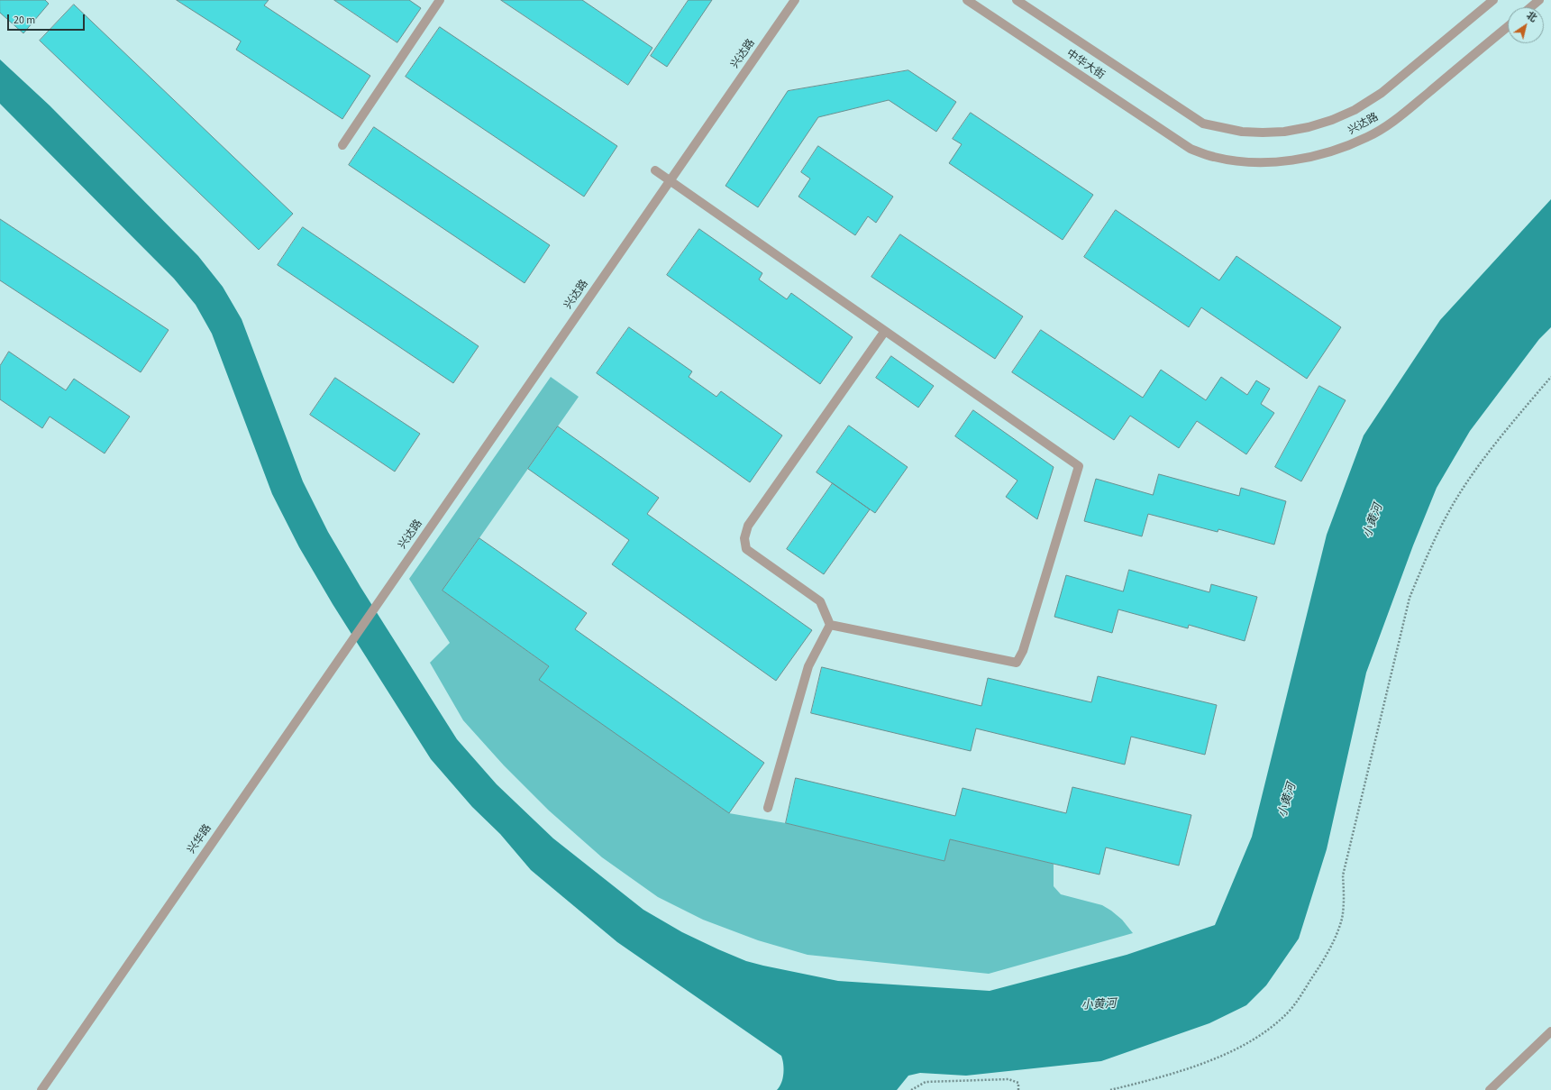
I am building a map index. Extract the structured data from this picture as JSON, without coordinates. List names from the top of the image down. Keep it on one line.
{"streets":{"street":["兴达路","中华大街","兴华路"]},"crossings":[["兴达路","中华大街"],["兴达路","兴华路"]],"water":["小黄河"],"scale_bar":"20 m","north":"top right"}
